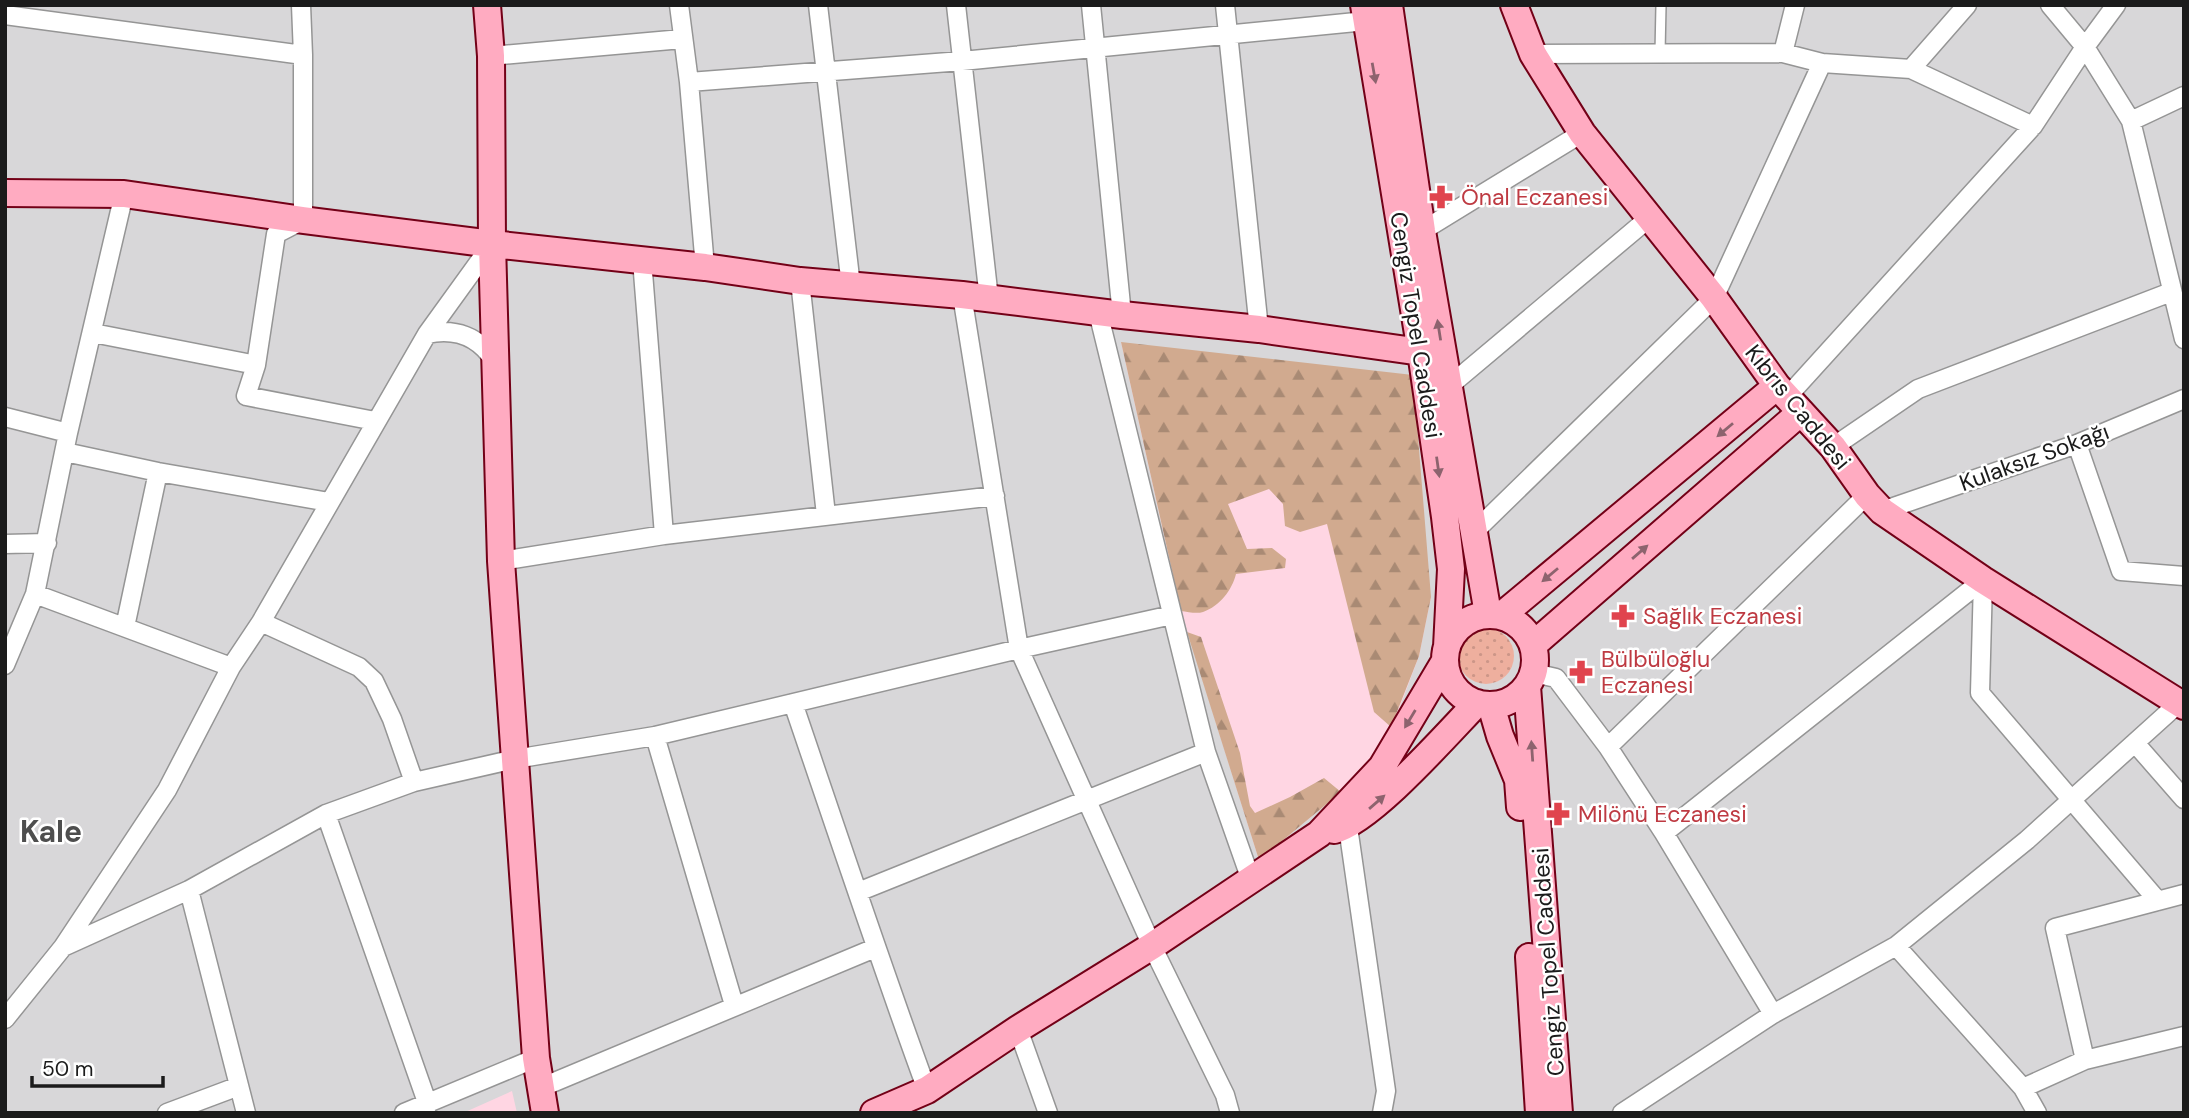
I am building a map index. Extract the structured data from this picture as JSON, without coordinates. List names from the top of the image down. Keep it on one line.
{"streets":{"street":["Cengiz Topel Caddesi","Kıbrıs Caddesi","Kulaksız Sokağı"]},"crossings":[["Kıbrıs Caddesi","Kulaksız Sokağı"]],"districts":["Kale"],"places":{"pharmacy":["Önal Eczanesi","Sağlık Eczanesi","Bülbüloğlu Eczanesi","Milönü Eczanesi"]},"scale_bar":"50 m"}
